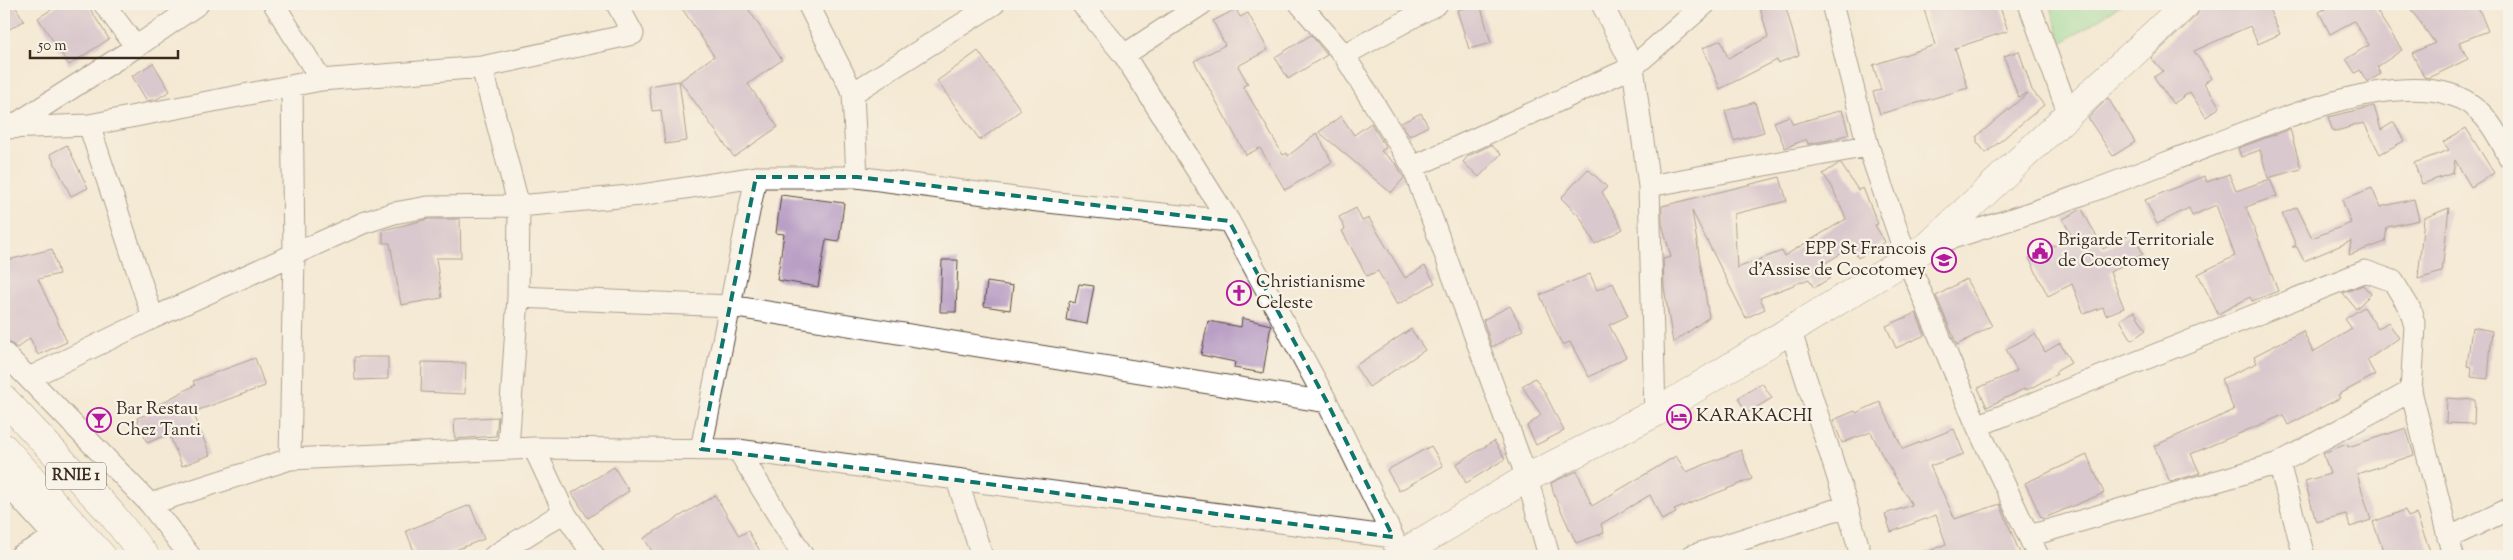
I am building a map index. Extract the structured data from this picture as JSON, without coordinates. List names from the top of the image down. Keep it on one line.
{"streets":{"main road":["RNIE 1"]},"places":{"public building":["Brigarde Territoriale de Cocotomey"],"school or university":["EPP St Francois d'Assise de Cocotomey"],"church":["Christianisme Celeste"],"hotel":["KARAKACHI"],"bar":["Bar Restau Chez Tanti"]},"scale_bar":"50 m"}
